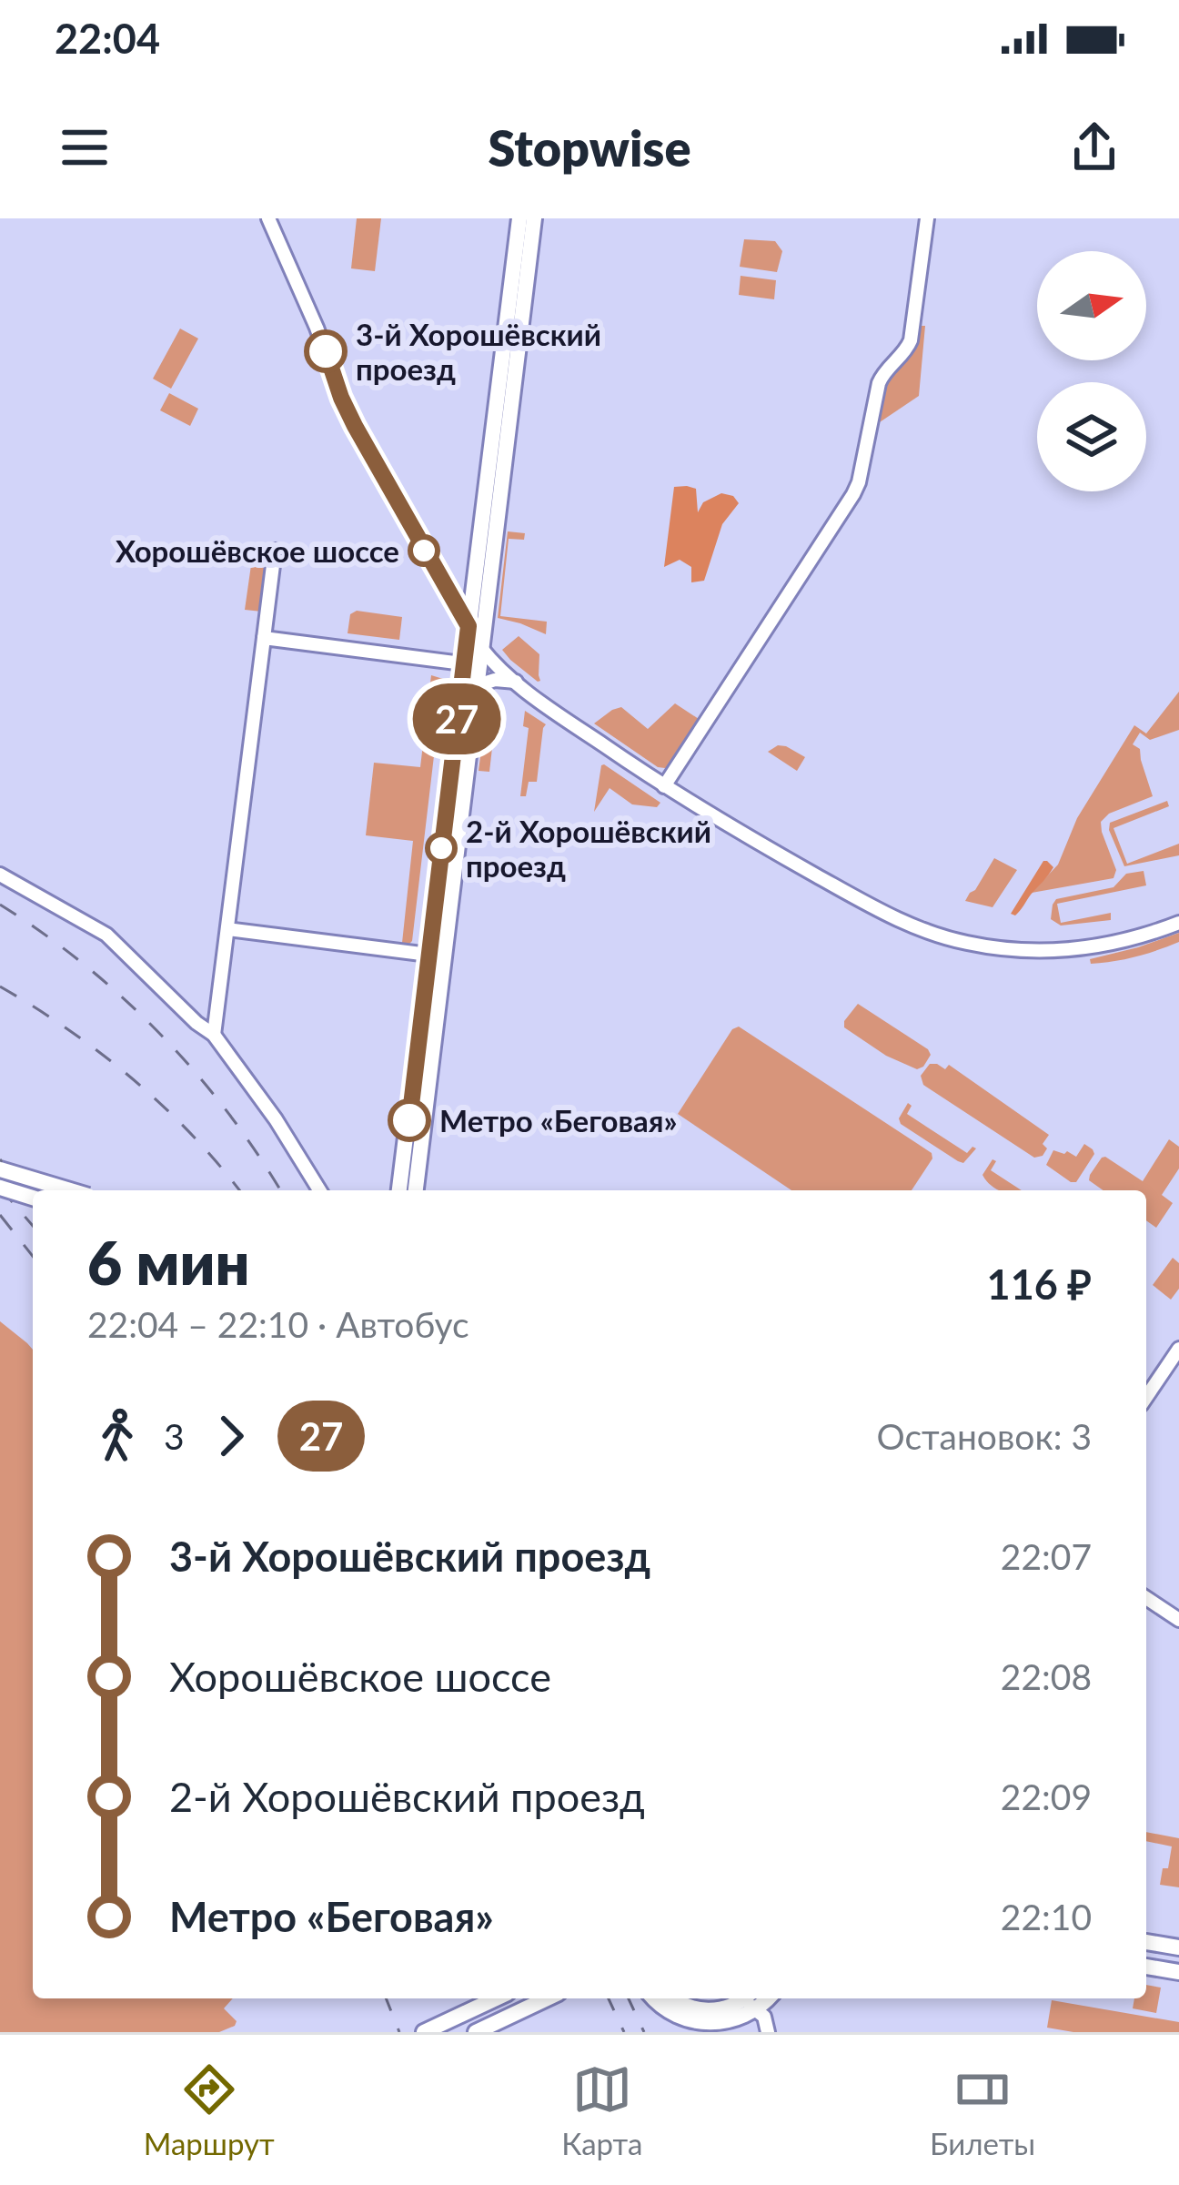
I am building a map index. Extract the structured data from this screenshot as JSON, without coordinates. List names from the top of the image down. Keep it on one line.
{"places":["3-й Хорошёвский проезд","Хорошёвское шоссе","2-й Хорошёвский проезд","Метро «Беговая»"],"lines":["bus line 27"],"north":"right","page":{"status":"22:04","header":"Stopwise","on_map":"27","heading":["6 мин","22:04 – 22:10 · Автобус","116 ₽"],"legs":["3","27","Остановок: 3"],"list":[{"name":"3-й Хорошёвский проезд","value":"22:07"},{"name":"Хорошёвское шоссе","value":"22:08"},{"name":"2-й Хорошёвский проезд","value":"22:09"},{"name":"Метро «Беговая»","value":"22:10"}],"tabs":["Маршрут","Карта","Билеты"]}}
